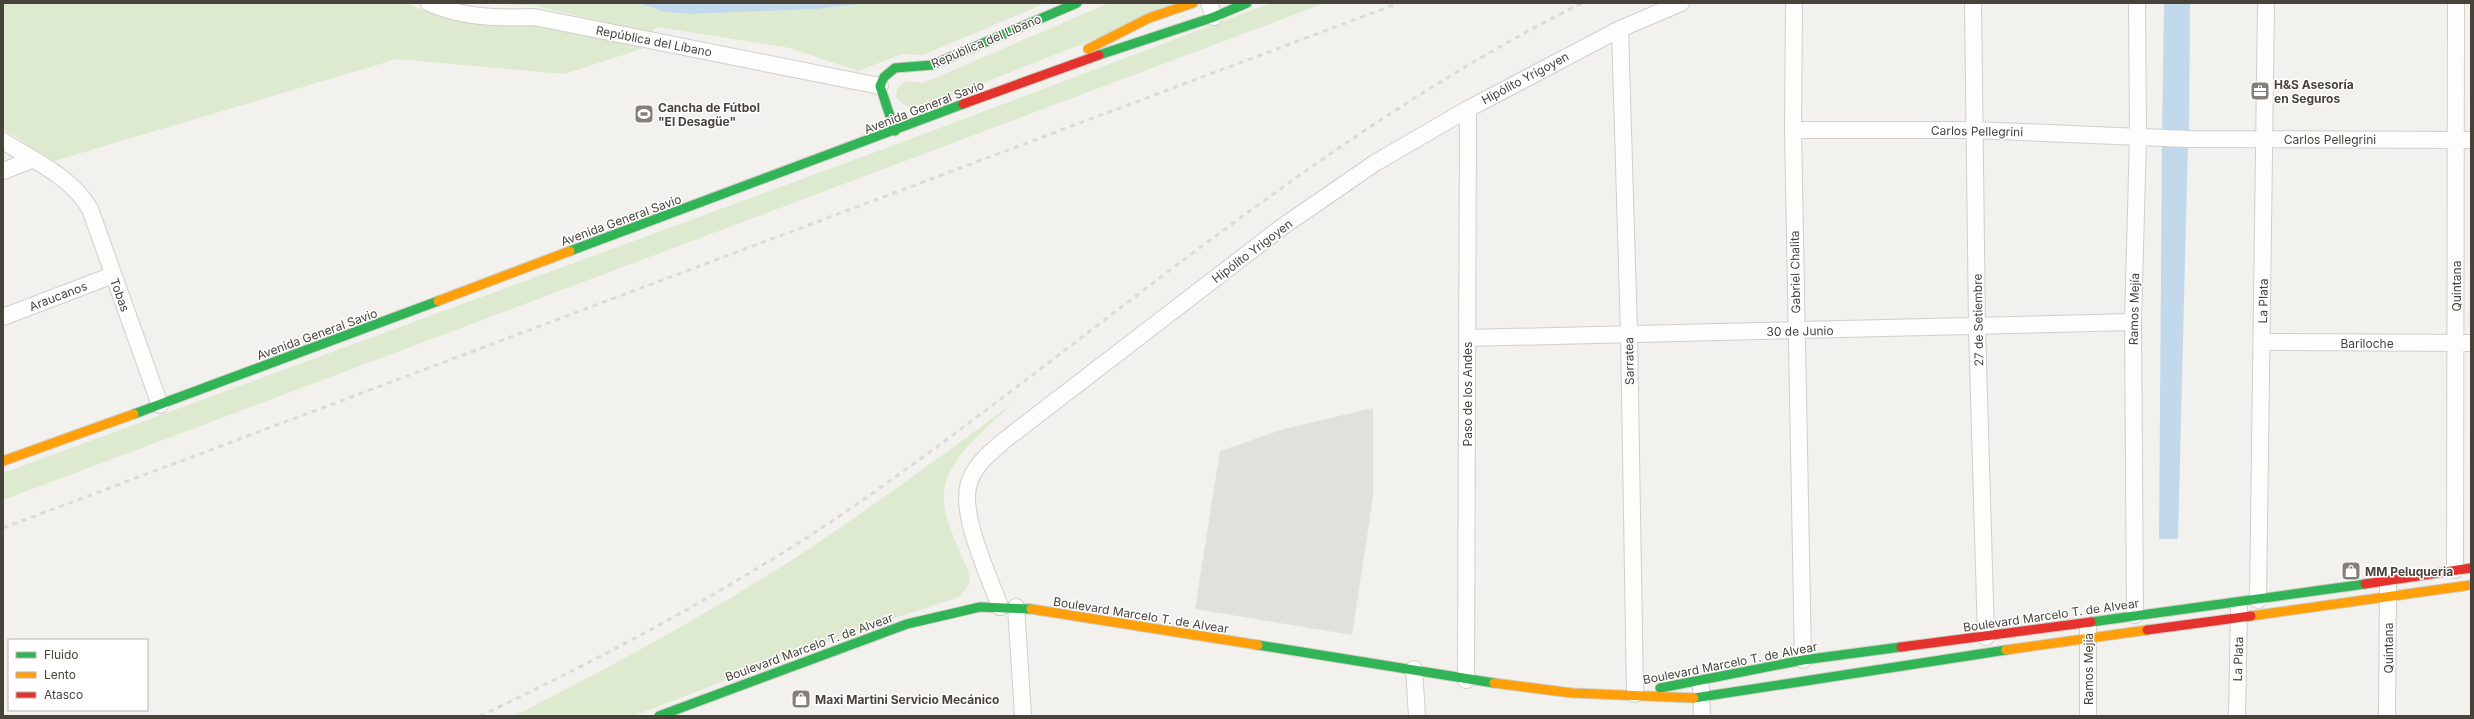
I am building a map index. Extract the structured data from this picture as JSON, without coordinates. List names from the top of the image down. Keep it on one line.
{"streets":{"main road":["República del Líbano","Avenida General Savio","Boulevard Marcelo T. de Alvear"],"street":["Hipólito Yrigoyen","Carlos Pellegrini","Gabriel Chalita","Quintana","Tobas","Araucanos","La Plata","Ramos Mejía","27 de Setiembre","30 de Junio","Bariloche","Sarratea","Paso de los Andes"]},"crossings":[["Hipólito Yrigoyen","Sarratea"],["Hipólito Yrigoyen","Paso de los Andes"],["Hipólito Yrigoyen","Boulevard Marcelo T. de Alvear"],["Avenida General Savio","Tobas"],["Carlos Pellegrini","Gabriel Chalita"],["Carlos Pellegrini","Quintana"],["Carlos Pellegrini","La Plata"],["Carlos Pellegrini","Ramos Mejía"],["Carlos Pellegrini","27 de Setiembre"],["Gabriel Chalita","30 de Junio"],["Gabriel Chalita","Boulevard Marcelo T. de Alvear"],["Quintana","Bariloche"],["Quintana","Boulevard Marcelo T. de Alvear"],["Tobas","Araucanos"],["La Plata","Bariloche"],["La Plata","Boulevard Marcelo T. de Alvear"],["Ramos Mejía","30 de Junio"],["Ramos Mejía","Boulevard Marcelo T. de Alvear"],["27 de Setiembre","30 de Junio"],["27 de Setiembre","Boulevard Marcelo T. de Alvear"],["30 de Junio","Sarratea"],["30 de Junio","Paso de los Andes"],["Sarratea","Boulevard Marcelo T. de Alvear"],["Paso de los Andes","Boulevard Marcelo T. de Alvear"]],"places":{"office":["H&S Asesoría en Seguros"],"sports":["Cancha de Fútbol \"El Desagüe\""],"shop":["MM Peluqueria","Maxi Martini Servicio Mecánico"]},"legend":["Fluido","Lento","Atasco"]}
